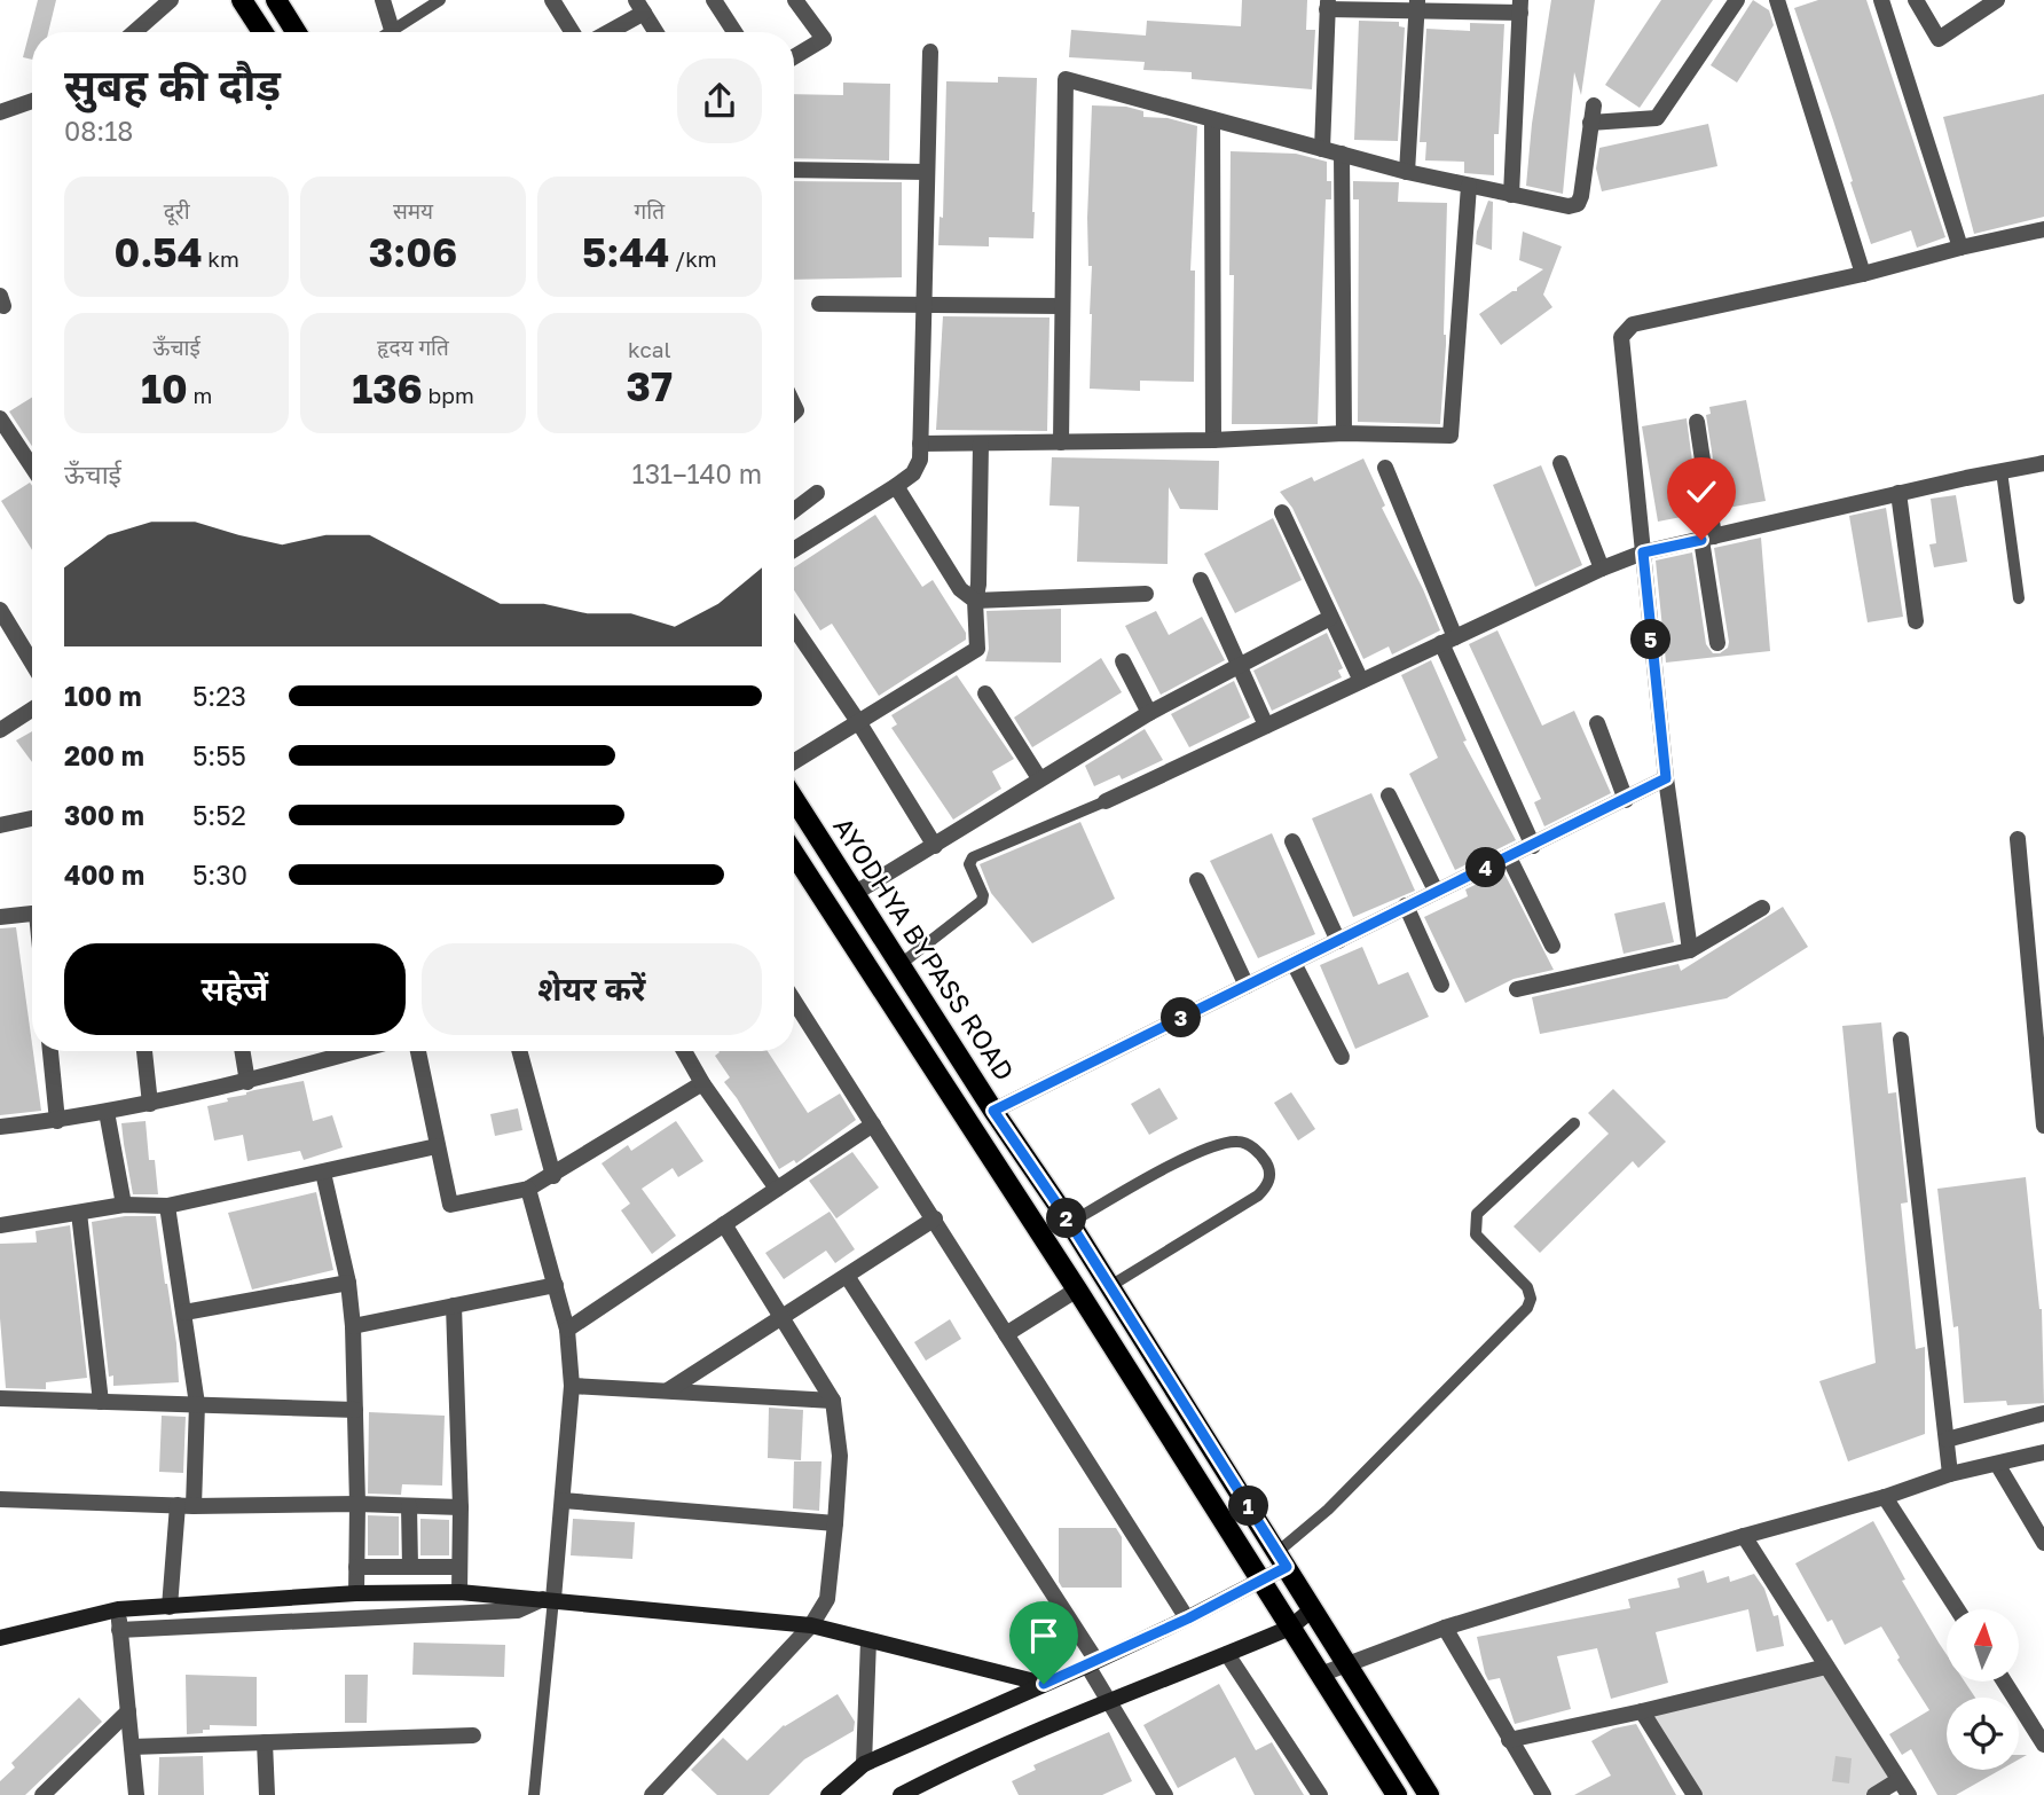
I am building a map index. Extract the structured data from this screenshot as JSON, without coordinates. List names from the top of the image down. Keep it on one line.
{"streets":{"main road":["AYODHYA BYPASS ROAD"]},"north":"top","page":{"heading":["सुबह की दौड़","08:18"],"stats":[["दूरी","0.54 km"],["समय","3:06"],["गति","5:44 /km"],["ऊँचाई","10 m"],["हृदय गति","136 bpm"],["kcal","37"]],"chart":["ऊँचाई","131–140 m"],"pins":["5","4","3","2","1"],"list":[{"name":"100 m","note":"5:23"},{"name":"200 m","note":"5:55"},{"name":"300 m","note":"5:52"},{"name":"400 m","note":"5:30"}],"buttons":["सहेजें","शेयर करें"]}}
